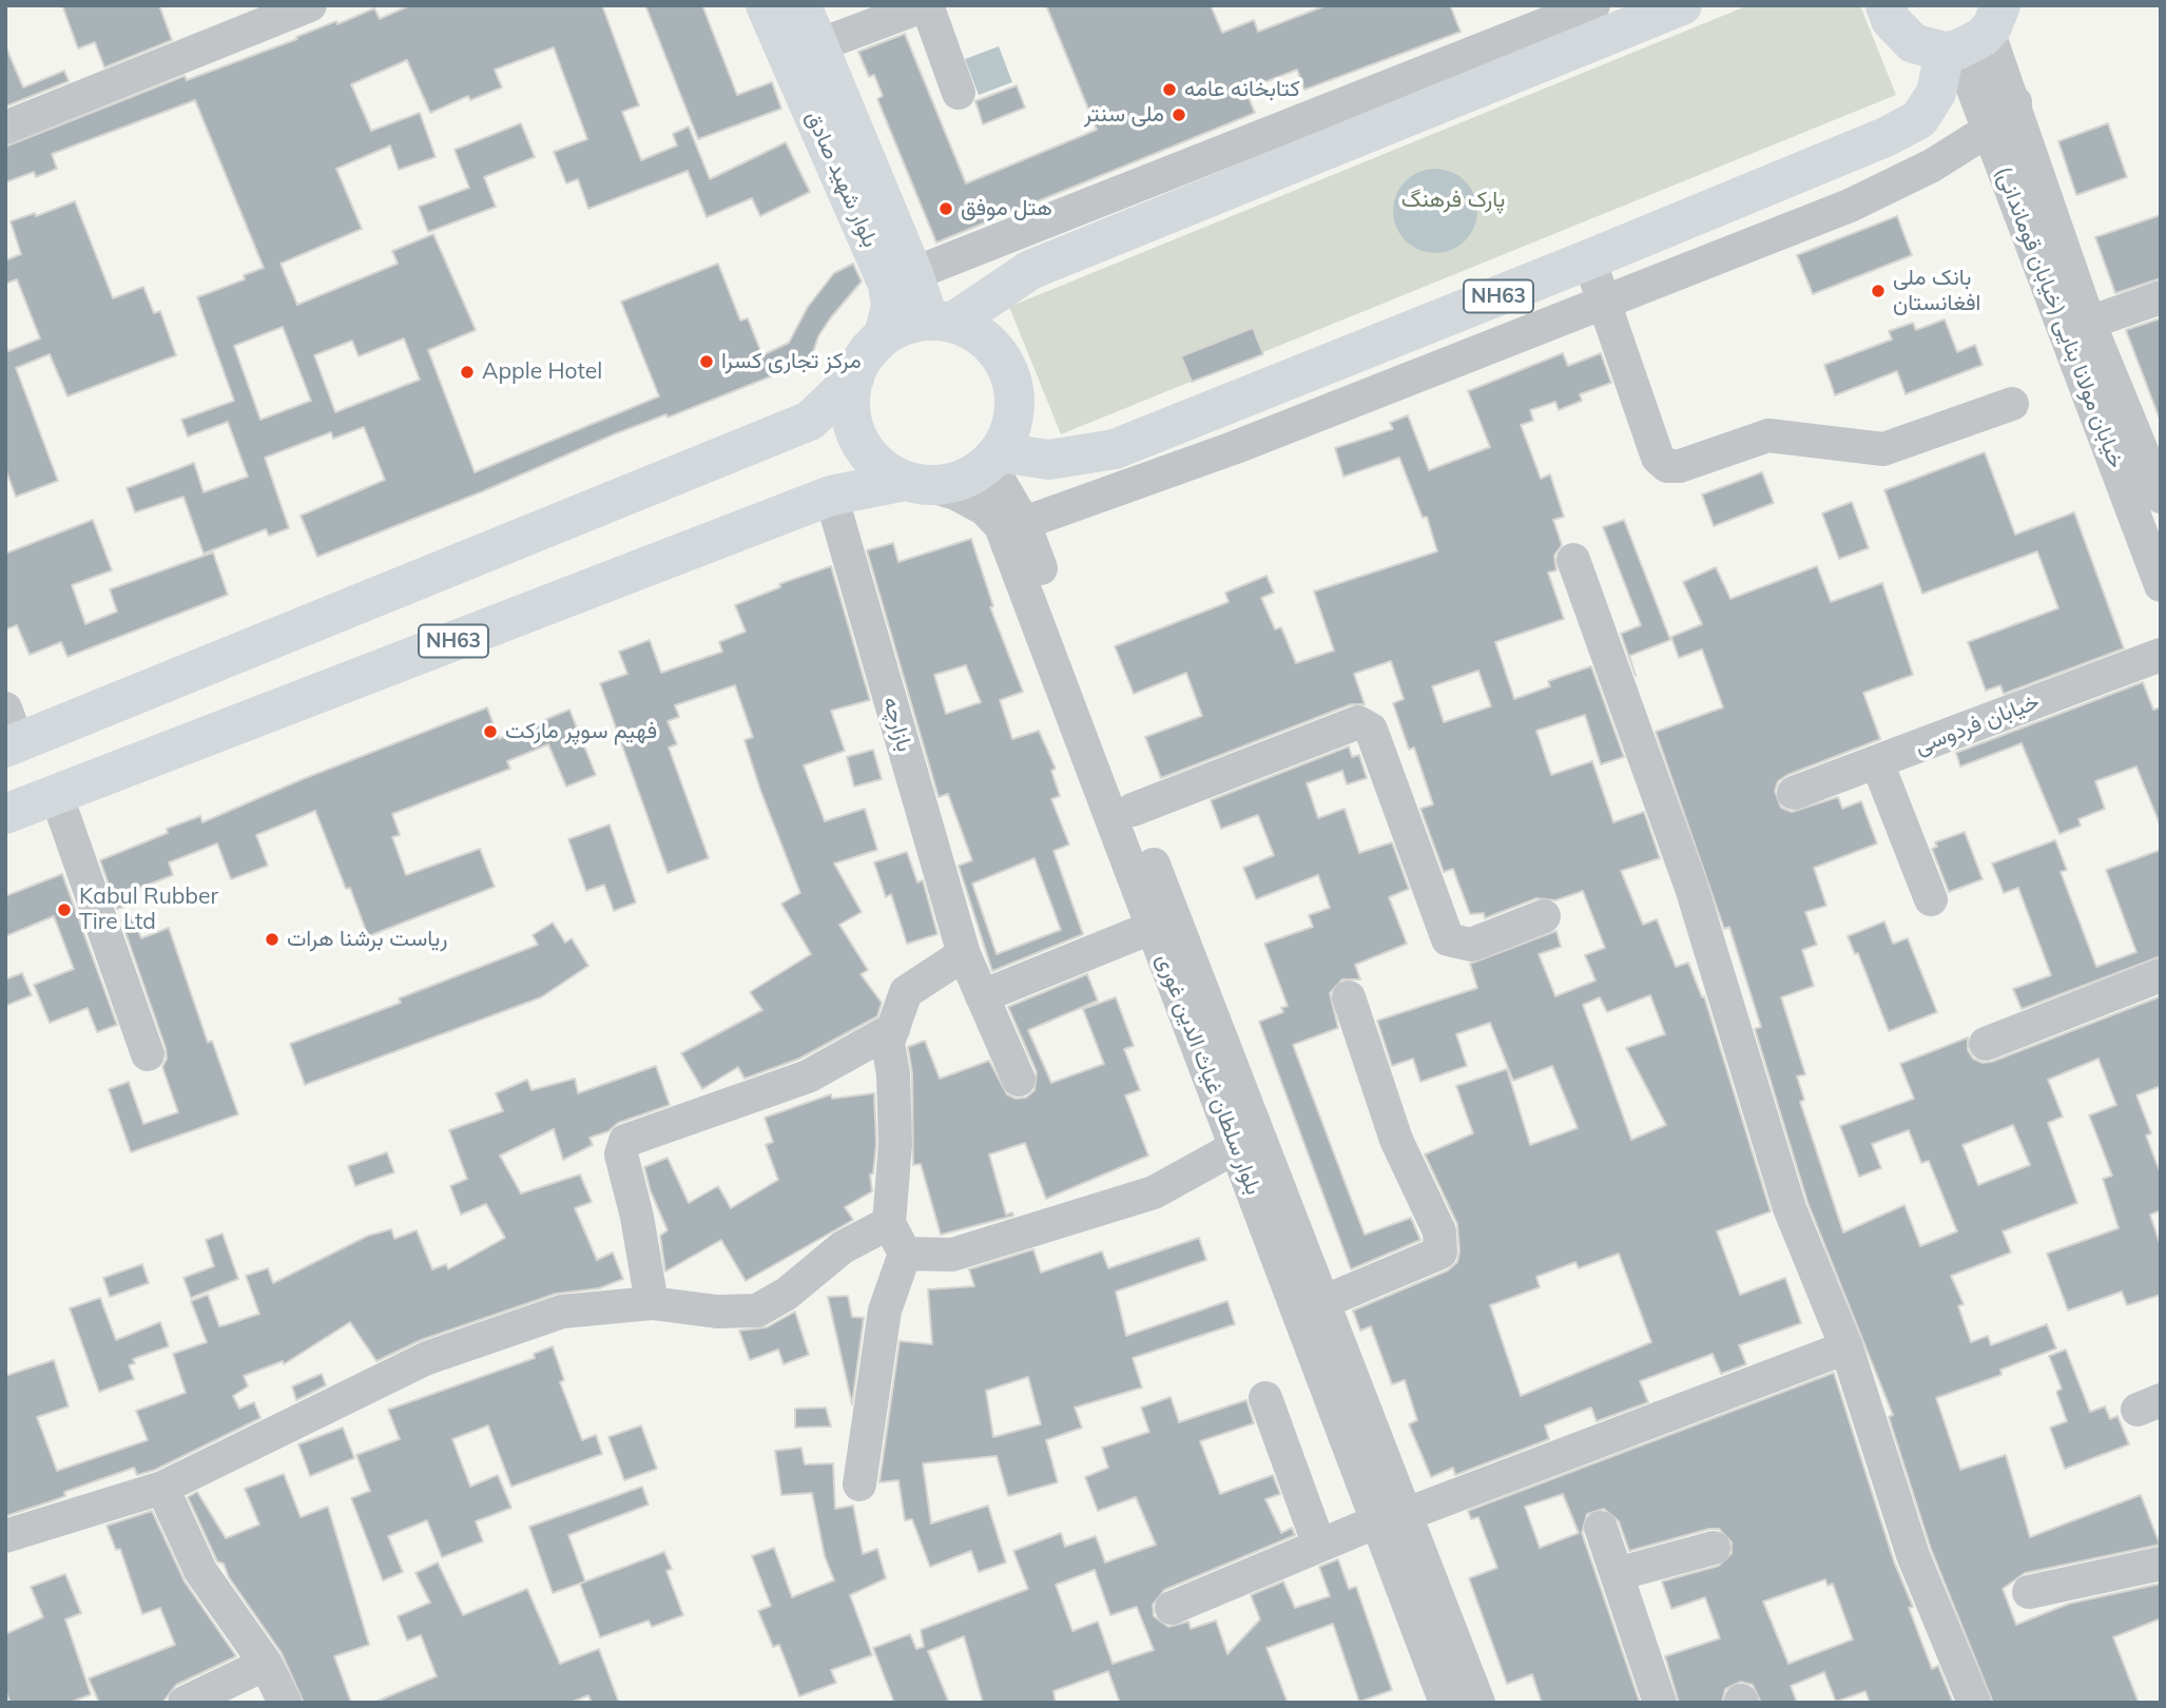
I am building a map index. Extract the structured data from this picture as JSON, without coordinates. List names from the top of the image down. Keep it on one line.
{"streets":{"main road":["بلوار شهید صادق","NH63"],"street":["خیابان مولانا بنایی (خیابان قوماندانی)","بازارچه","خیابان فردوسی","بلوار سلطان غیاث الدین غوری"]},"crossings":[["بلوار شهید صادق","NH63"],["بلوار شهید صادق","بلوار سلطان غیاث الدین غوری"],["NH63","خیابان مولانا بنایی (خیابان قوماندانی)"],["NH63","بازارچه"],["NH63","بلوار سلطان غیاث الدین غوری"]],"parks":["پارک فرهنگ"],"places":["کتابخانه عامه","ملی سنتر","هتل موفق","بانک ملی افغانستان","مرکز تجاری کسرا","Apple Hotel","فهیم سوپر مارکت","Kabul Rubber Tire Ltd","ریاست برشنا هرات"]}
